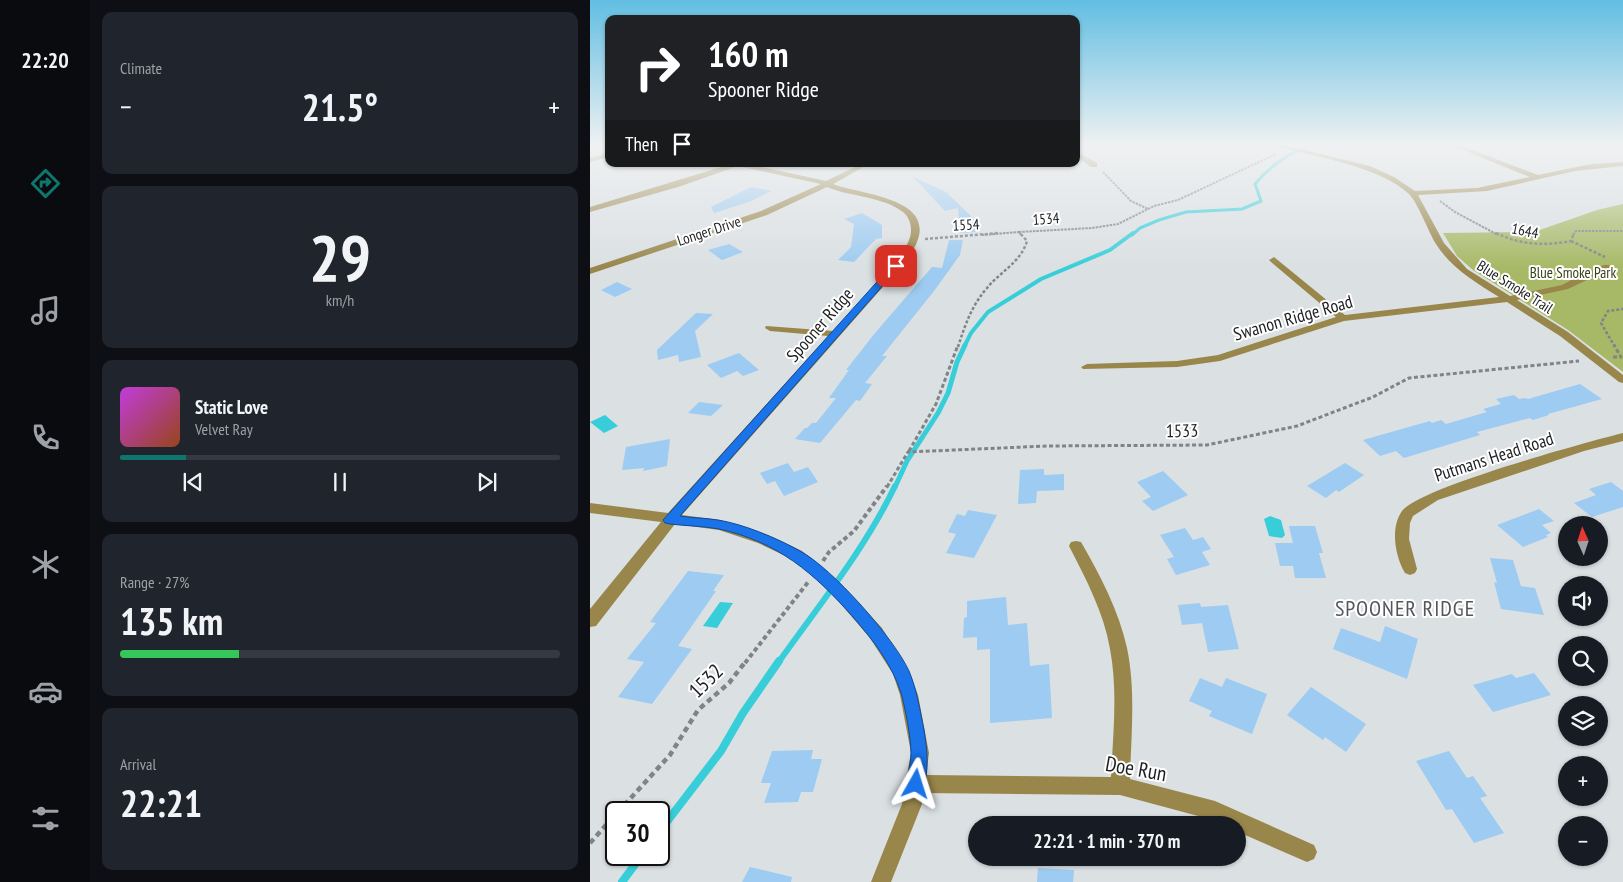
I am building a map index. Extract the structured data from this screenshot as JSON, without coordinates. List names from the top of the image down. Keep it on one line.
{"streets":{"street":["Longer Drive","Blue Smoke Trail","Swanon Ridge Road","Spooner Ridge","Putmans Head Road","Doe Run"],"path":["1534","1554","1644","1533","1532"]},"crossings":[["1534","1554"],["1534","1533"],["1554","Spooner Ridge"],["Blue Smoke Trail","Swanon Ridge Road"],["Blue Smoke Trail","1533"]],"districts":["SPOONER RIDGE"],"parks":["Blue Smoke Park"],"north":"top","page":{"tabs":"22:20","tile":["Climate",["29","km/h"],["Range · 27%","135 km"],["Arrival","22:21"]],"turn":["160 m","Spooner Ridge"],"heat":["−","21.5°","+"],"then":"Then","song":["Static Love","Velvet Ray"],"map_buttons":["+","−"],"limit":"30","trip":"22:21 · 1 min · 370 m"}}
